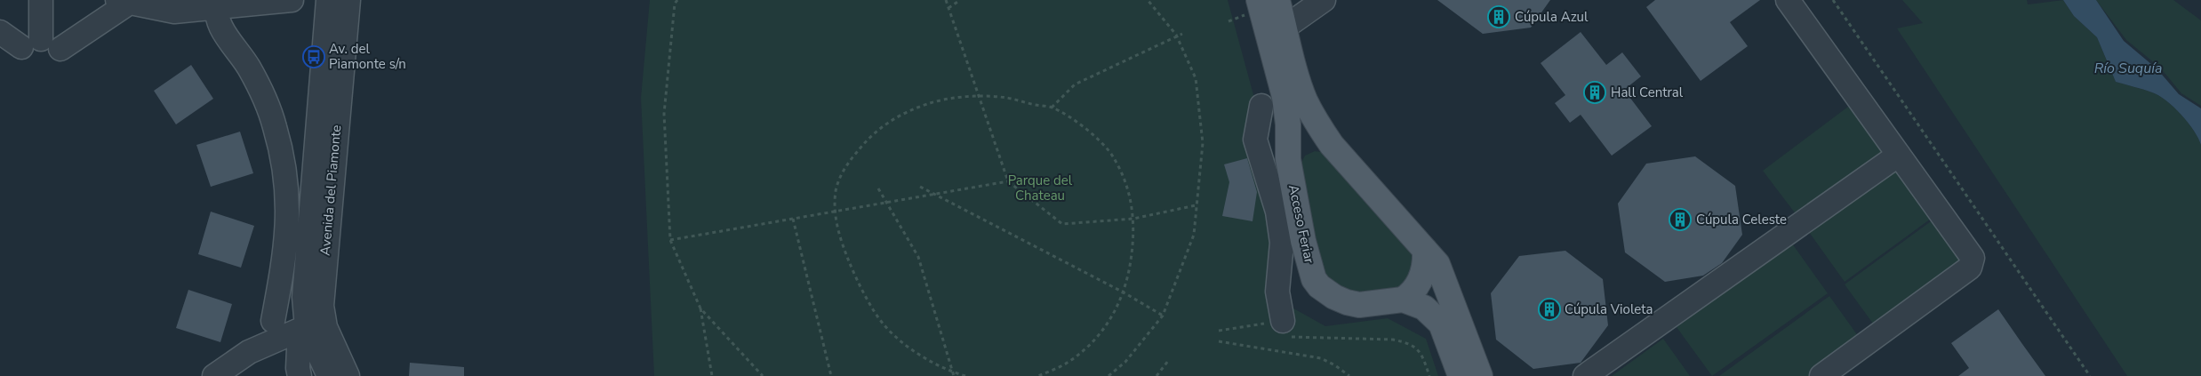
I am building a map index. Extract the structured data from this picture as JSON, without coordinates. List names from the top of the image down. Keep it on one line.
{"streets":{"main road":["Acceso Feriar"],"street":["Avenida del Piamonte"]},"water":["Río Suquía"],"parks":["Parque del Chateau"],"places":{"building":["Cúpula Azul","Hall Central","Cúpula Celeste","Cúpula Violeta"],"bus stop":["Av. del Piamonte s/n"]}}
